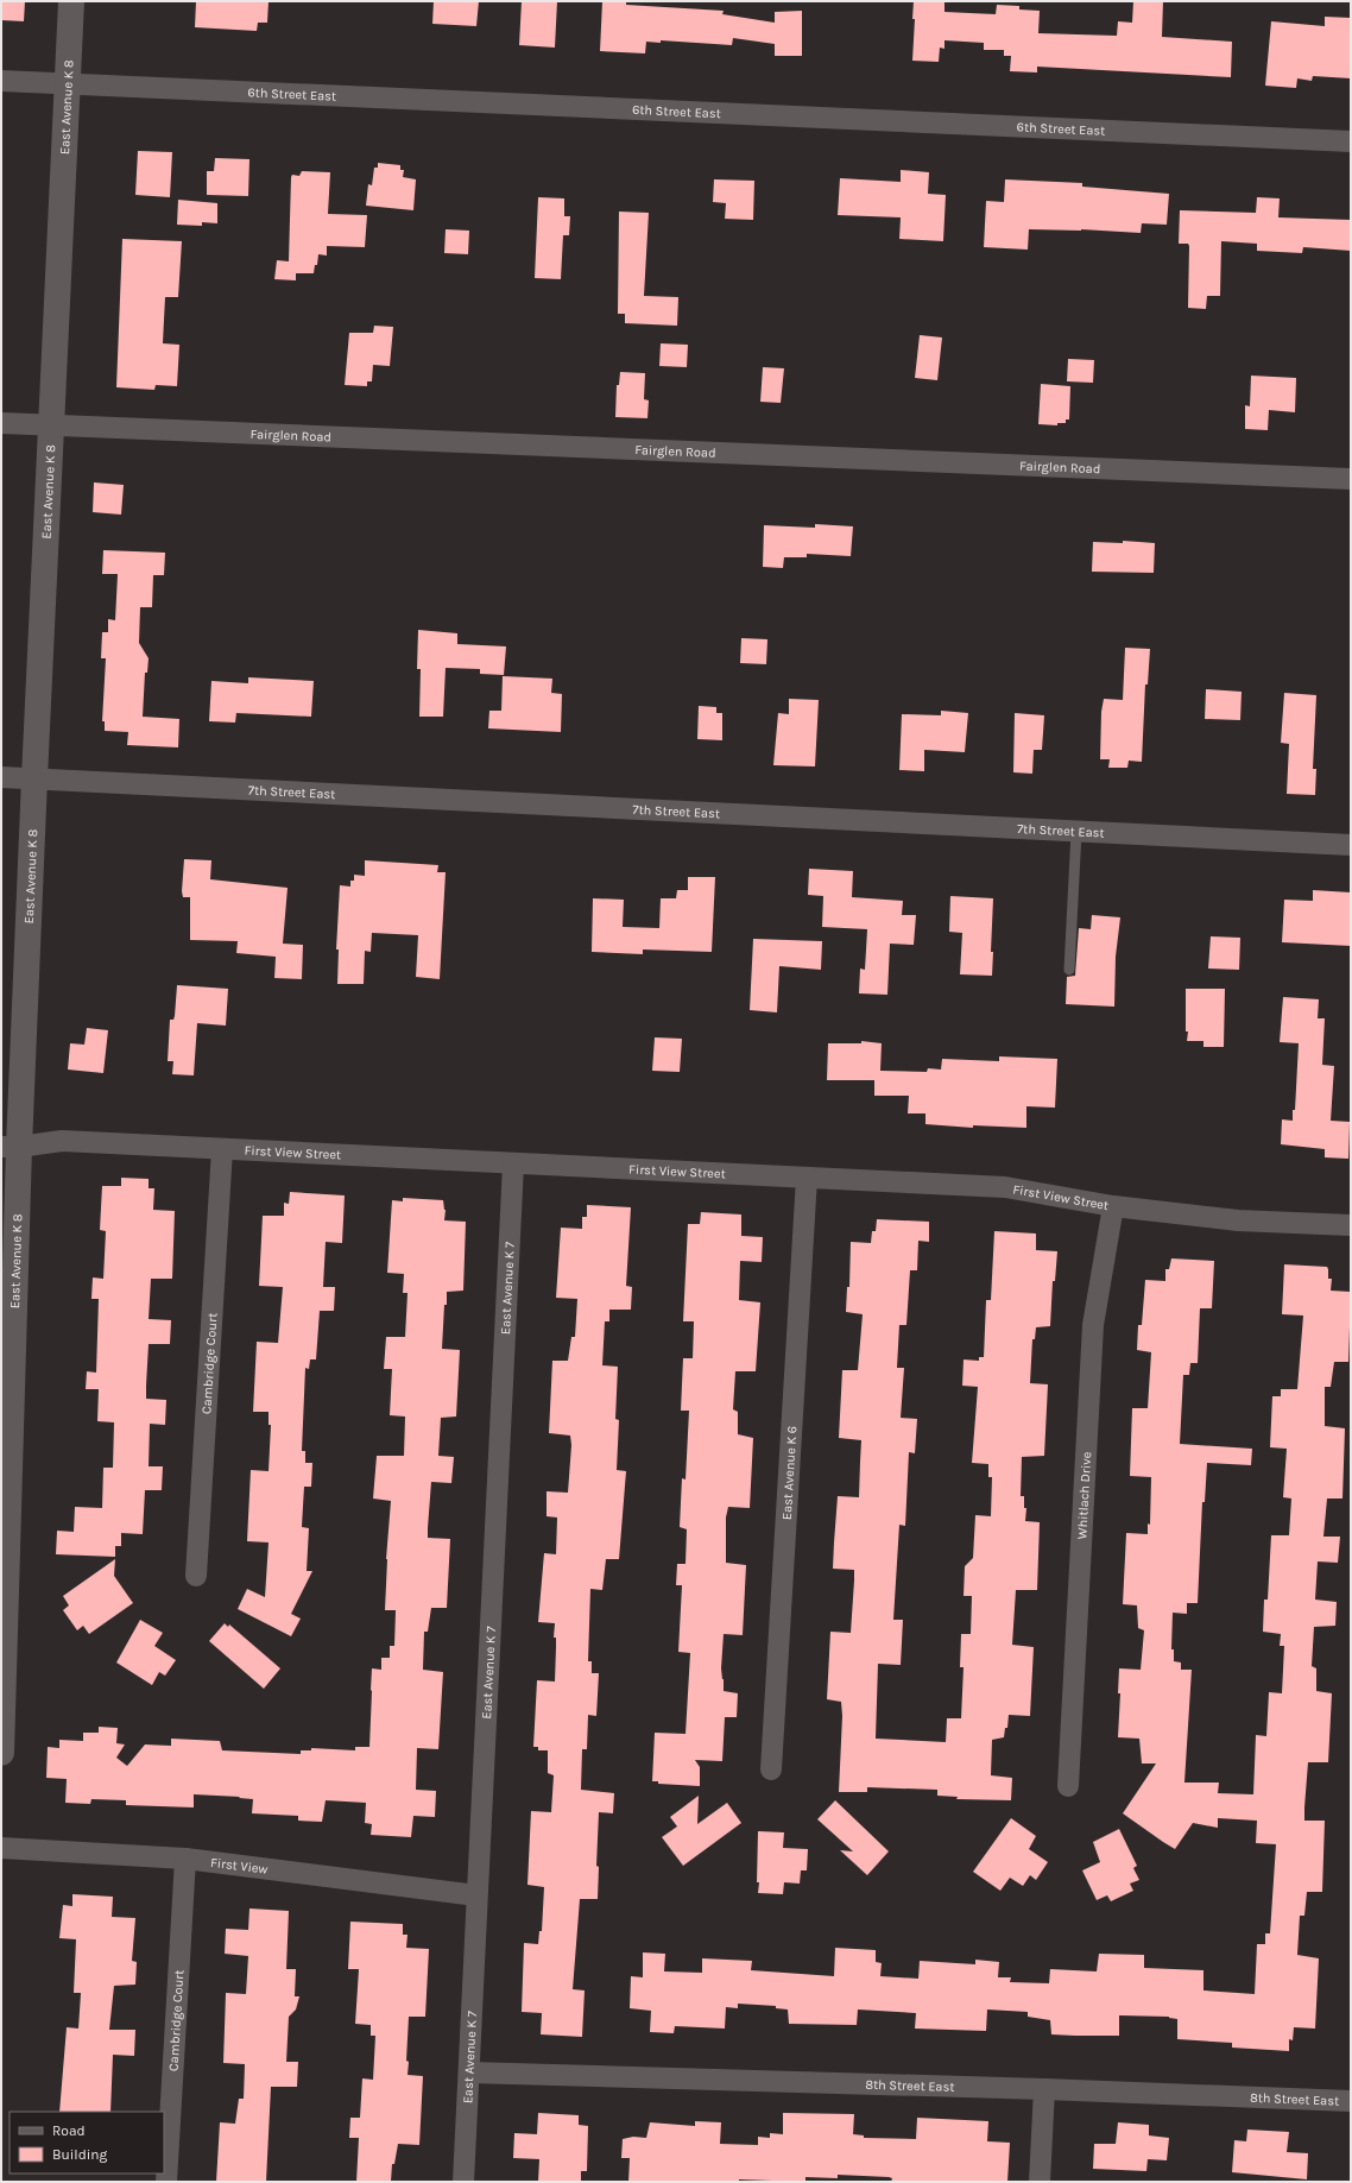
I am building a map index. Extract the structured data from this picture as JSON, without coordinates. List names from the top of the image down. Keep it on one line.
{"streets":{"street":["6th Street East","East Avenue K 8","Fairglen Road","7th Street East","First View Street","East Avenue K 7","Cambridge Court","East Avenue K 6","Whitlach Drive","First View","8th Street East"]},"crossings":[["6th Street East","East Avenue K 8"],["East Avenue K 8","Fairglen Road"],["East Avenue K 8","7th Street East"],["East Avenue K 8","First View Street"],["First View Street","East Avenue K 7"],["First View Street","Cambridge Court"],["First View Street","East Avenue K 6"],["First View Street","Whitlach Drive"],["East Avenue K 7","First View"],["East Avenue K 7","8th Street East"],["Cambridge Court","First View"]],"legend":["Road","Building"]}
